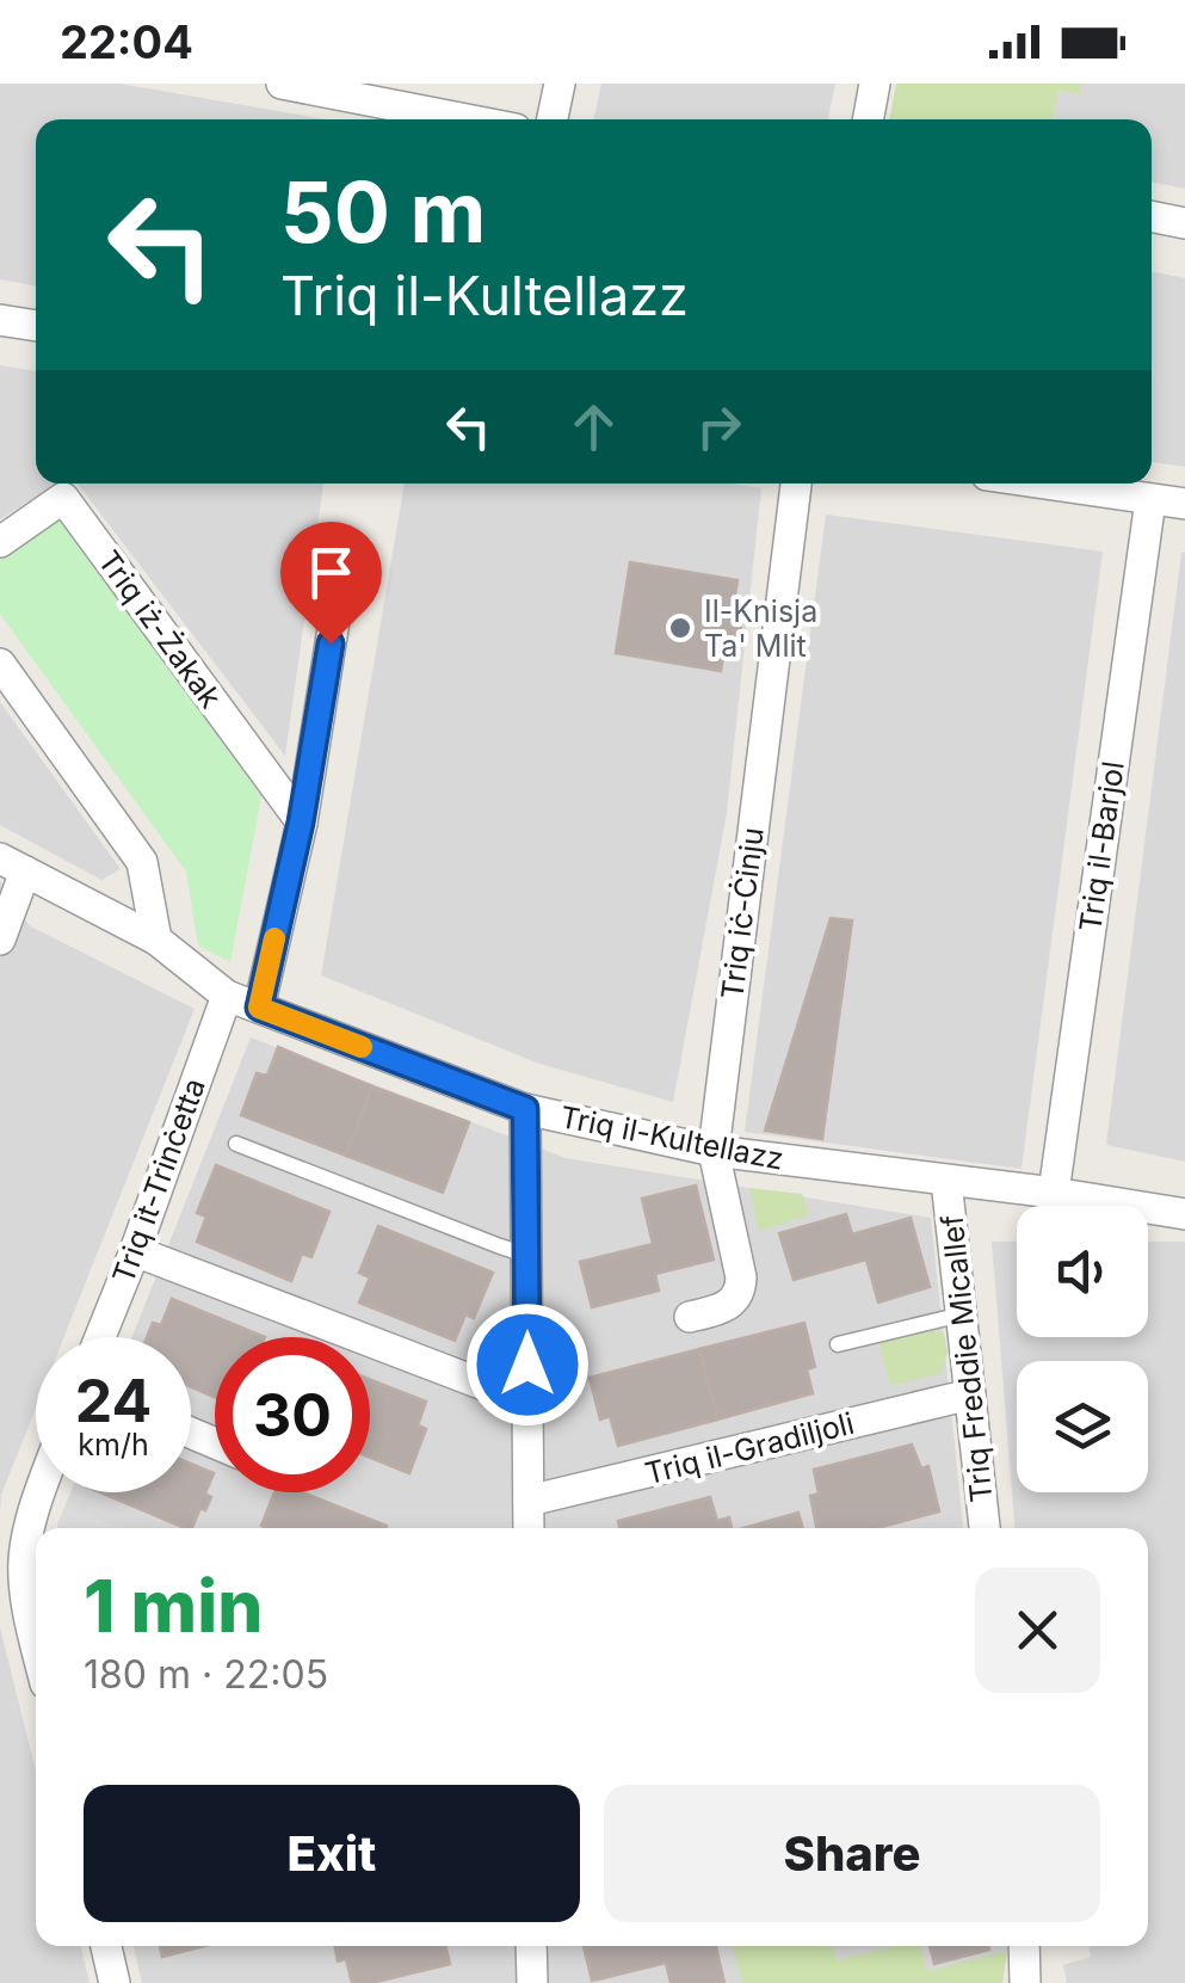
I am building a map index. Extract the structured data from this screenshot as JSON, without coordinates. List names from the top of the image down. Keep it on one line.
{"streets":{"street":["Triq iż-Żakak","Triq il-Barjol","Triq iċ-Ċinju","Triq il-Kultellazz","Triq it-Trinċetta","Triq Freddie Micallef","Triq il-Gradiljoli"]},"crossings":[["Triq il-Barjol","Triq il-Kultellazz"],["Triq iċ-Ċinju","Triq il-Kultellazz"],["Triq il-Kultellazz","Triq it-Trinċetta"],["Triq il-Kultellazz","Triq Freddie Micallef"],["Triq Freddie Micallef","Triq il-Gradiljoli"]],"places":["Il-Knisja Ta' Mlit"],"page":{"status":"22:04","turn":["50 m","Triq il-Kultellazz"],"speed":"24 km/h","limit":"30","heading":["1 min","180 m · 22:05"],"buttons":["Exit","Share"]}}
